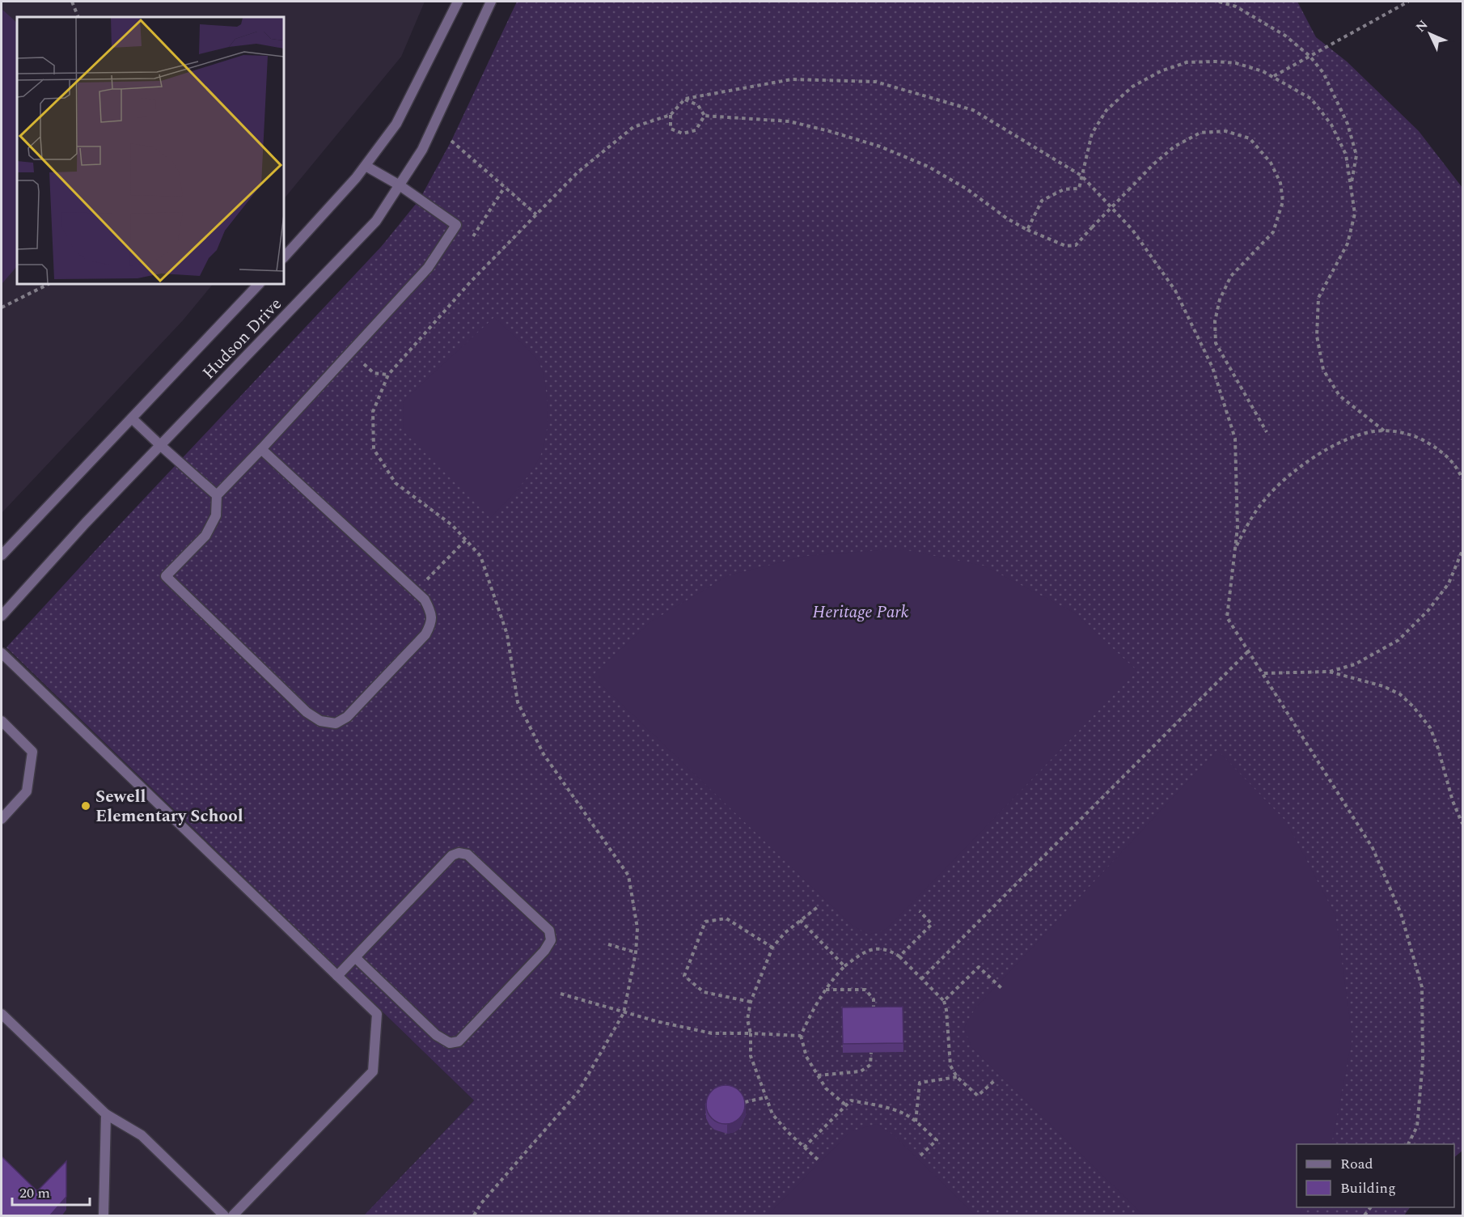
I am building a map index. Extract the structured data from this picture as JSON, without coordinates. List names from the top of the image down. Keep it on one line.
{"streets":{"street":["Hudson Drive"]},"parks":["Heritage Park"],"places":["Sewell Elementary School"],"legend":["Road","Building"],"scale_bar":"20 m","north":"top left"}
